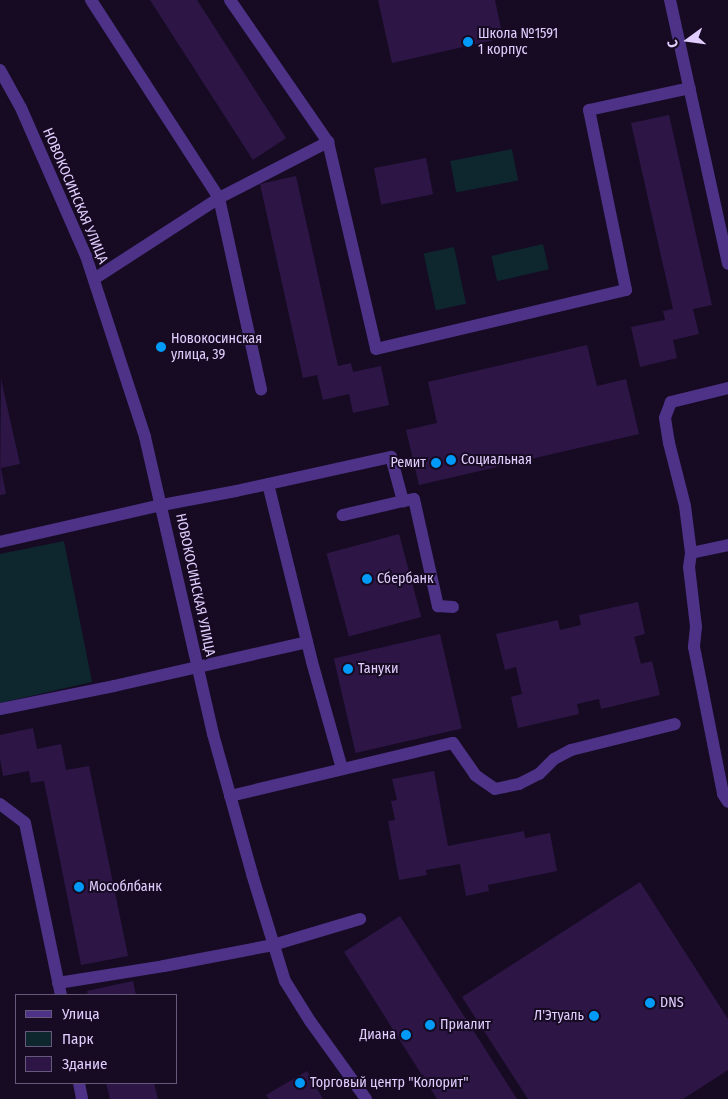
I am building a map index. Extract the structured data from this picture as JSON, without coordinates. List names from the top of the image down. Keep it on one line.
{"streets":{"street":["НОВОКОСИНСКАЯ УЛИЦА"]},"places":["Школа №1591 1 корпус","Новокосинская улица, 39","Социальная","Ремит","Сбербанк","Тануки","Мособлбанк","DNS","Л'Этуаль","Приалит","Диана","Торговый центр \"Колорит\""],"legend":["Улица","Парк","Здание"],"north":"left"}
